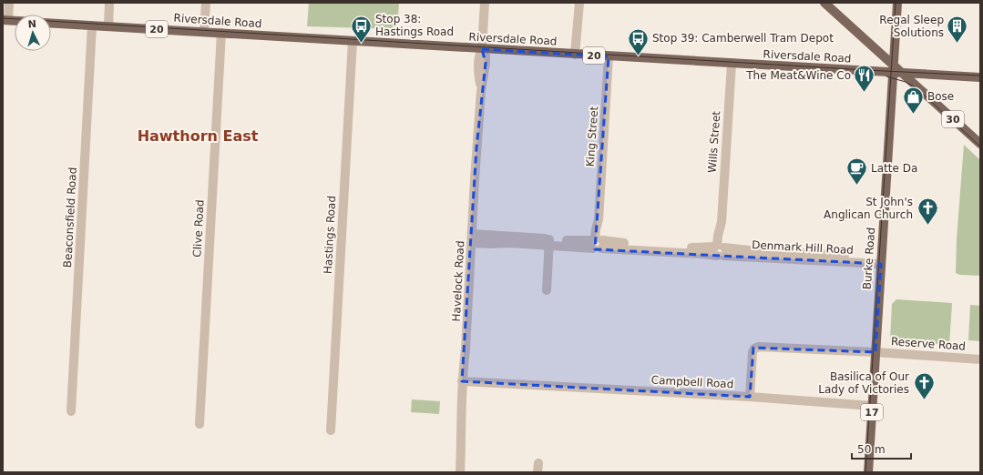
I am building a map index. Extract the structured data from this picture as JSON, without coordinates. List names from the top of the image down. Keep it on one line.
{"streets":{"main road":["Riversdale Road","20","30","Burke Road","17"],"street":["King Street","Wills Street","Beaconsfield Road","Clive Road","Hastings Road","Denmark Hill Road","Havelock Road","Reserve Road","Campbell Road"]},"crossings":[["Riversdale Road","30"],["Riversdale Road","King Street"],["Riversdale Road","Wills Street"],["Riversdale Road","Beaconsfield Road"],["Riversdale Road","Clive Road"],["Riversdale Road","Hastings Road"],["Riversdale Road","Burke Road"],["Riversdale Road","Havelock Road"],["King Street","Denmark Hill Road"],["Wills Street","Denmark Hill Road"],["Denmark Hill Road","Burke Road"],["Denmark Hill Road","Havelock Road"],["Burke Road","Reserve Road"],["Burke Road","Campbell Road"],["Havelock Road","Campbell Road"]],"districts":["Hawthorn East"],"places":{"bus stop":["Stop 38: Hastings Road","Stop 39: Camberwell Tram Depot"],"building":["Regal Sleep Solutions"],"restaurant":["The Meat&Wine Co"],"shop":["Bose"],"cafe":["Latte Da"],"church":["St John's Anglican Church","Basilica of Our Lady of Victories"]},"scale_bar":"50 m","north":"top"}
